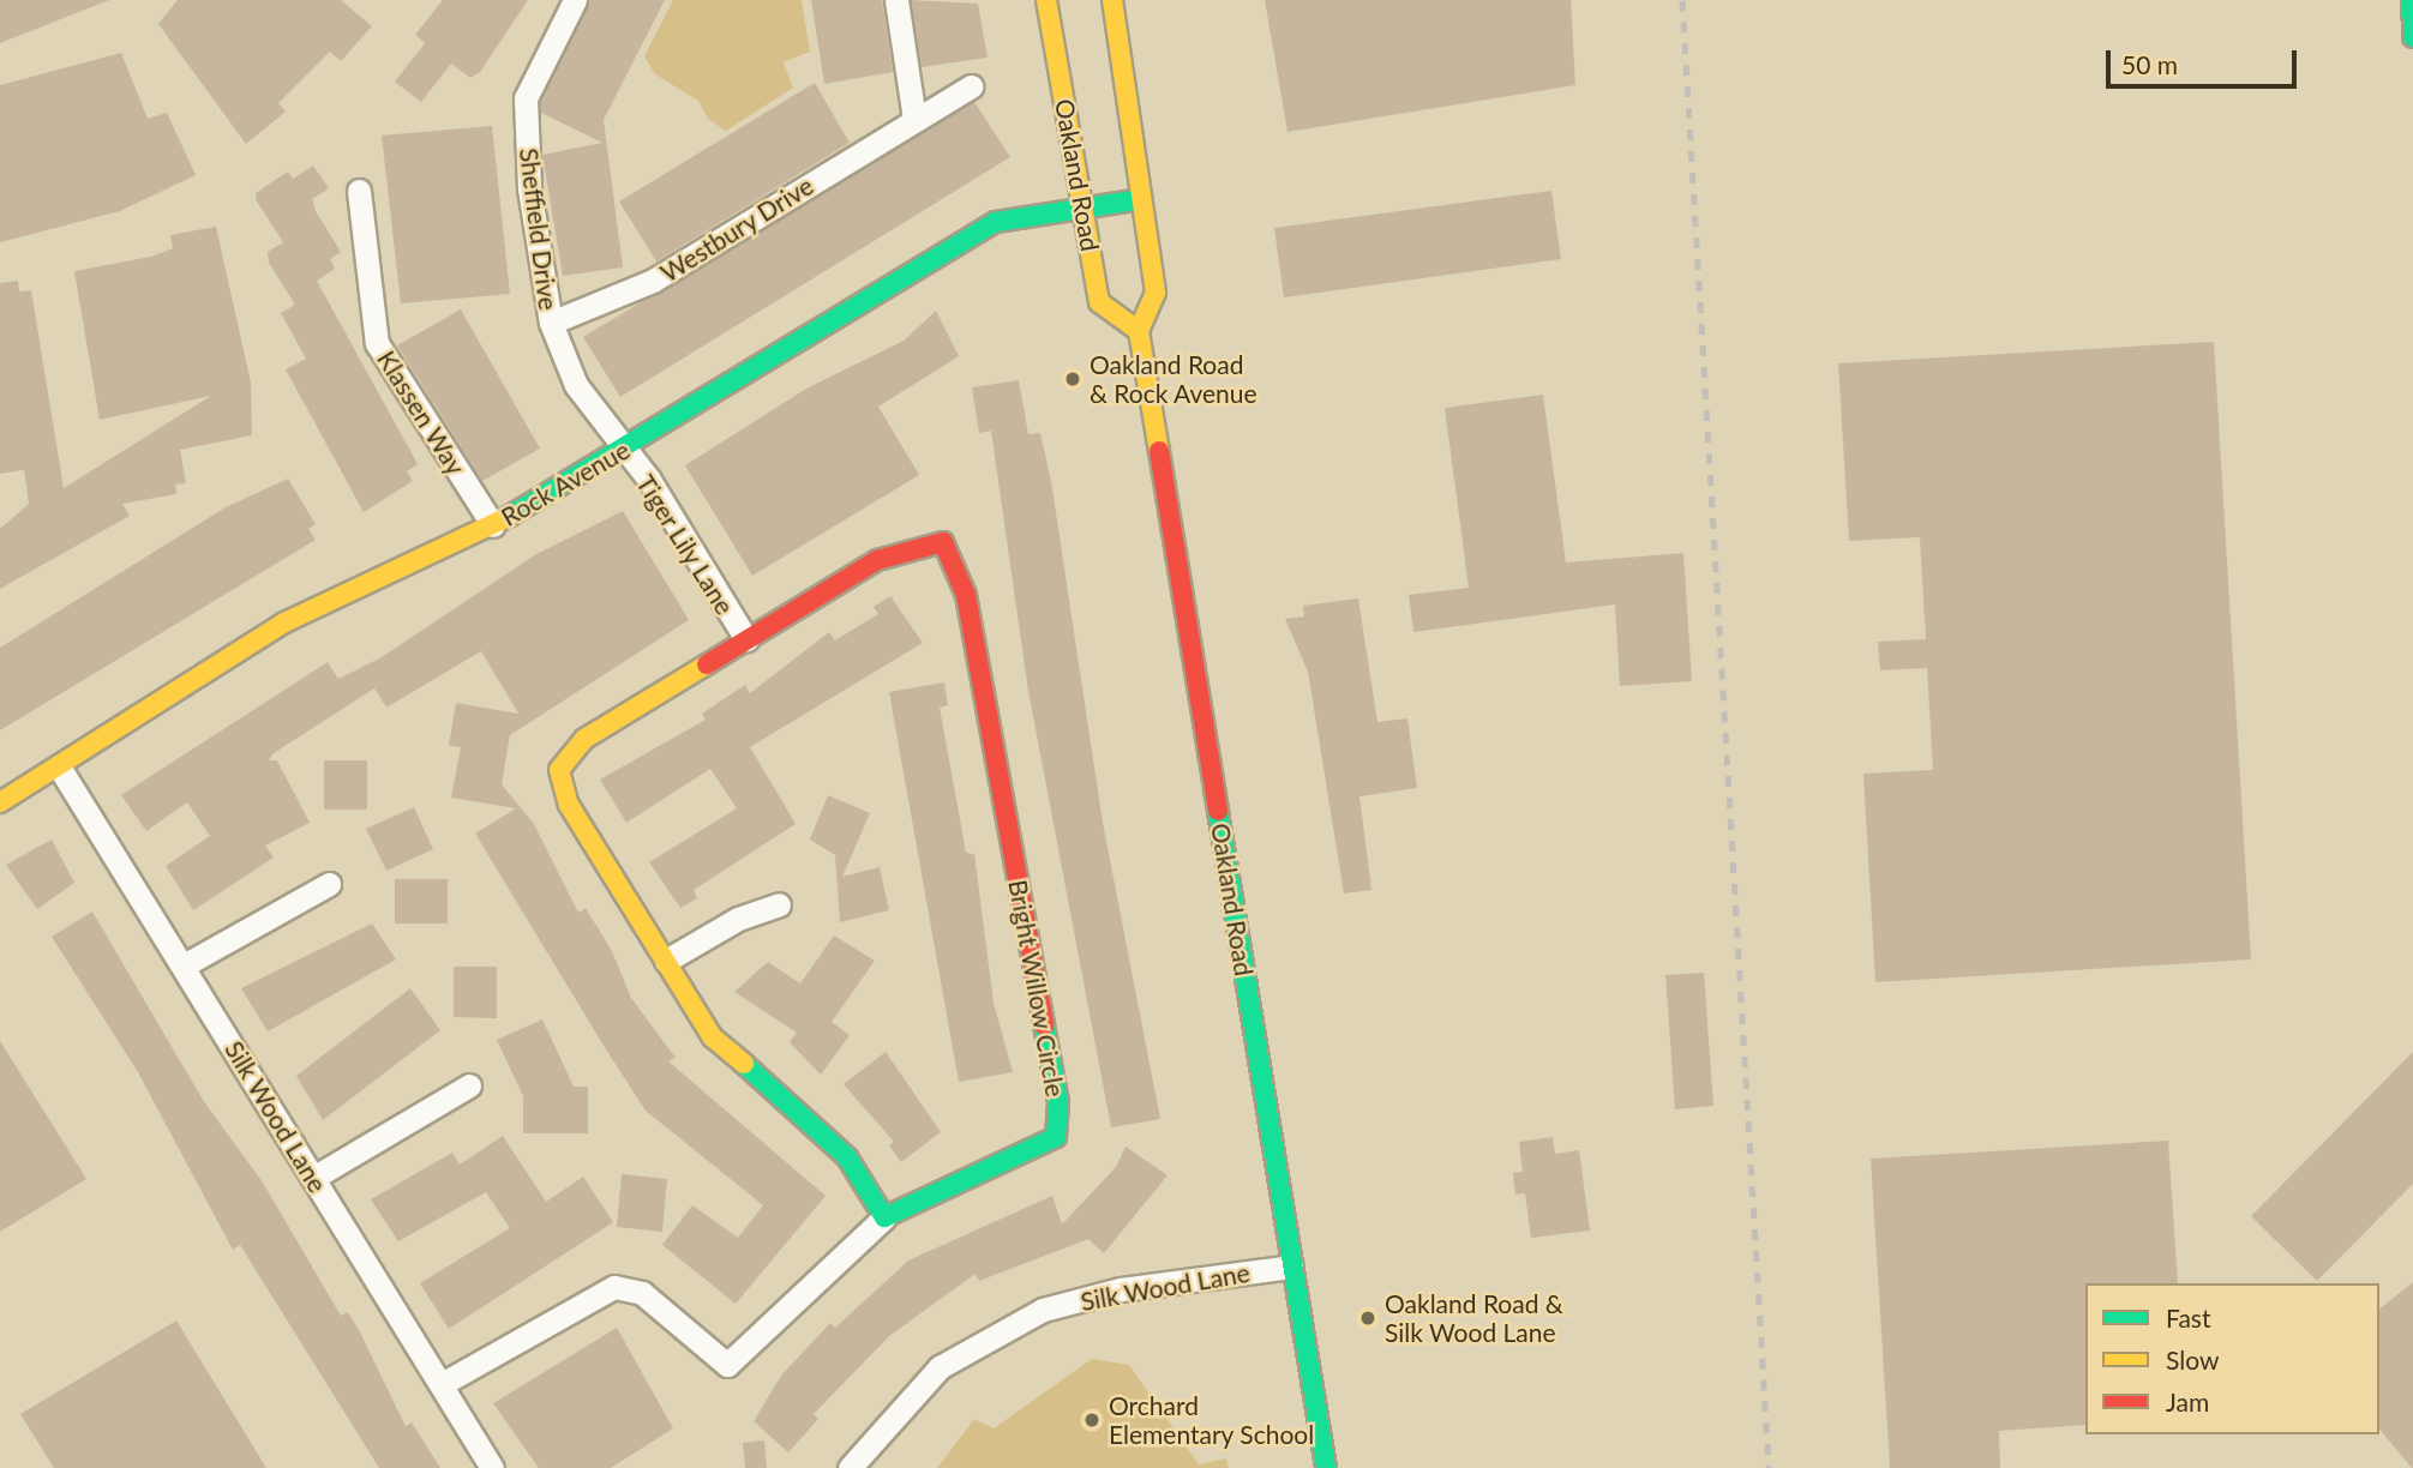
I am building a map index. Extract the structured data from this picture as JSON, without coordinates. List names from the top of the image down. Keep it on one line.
{"streets":{"street":["Oakland Road","Sheffield Drive","Westbury Drive","Klassen Way","Rock Avenue","Tiger Lily Lane","Bright Willow Circle","Silk Wood Lane"]},"crossings":[["Oakland Road","Rock Avenue"],["Oakland Road","Silk Wood Lane"],["Sheffield Drive","Westbury Drive"],["Sheffield Drive","Rock Avenue"],["Sheffield Drive","Tiger Lily Lane"],["Klassen Way","Rock Avenue"],["Rock Avenue","Tiger Lily Lane"],["Rock Avenue","Silk Wood Lane"],["Tiger Lily Lane","Bright Willow Circle"]],"places":["Oakland Road & Rock Avenue","Oakland Road & Silk Wood Lane","Orchard Elementary School"],"legend":["Fast","Slow","Jam"],"scale_bar":"50 m"}
